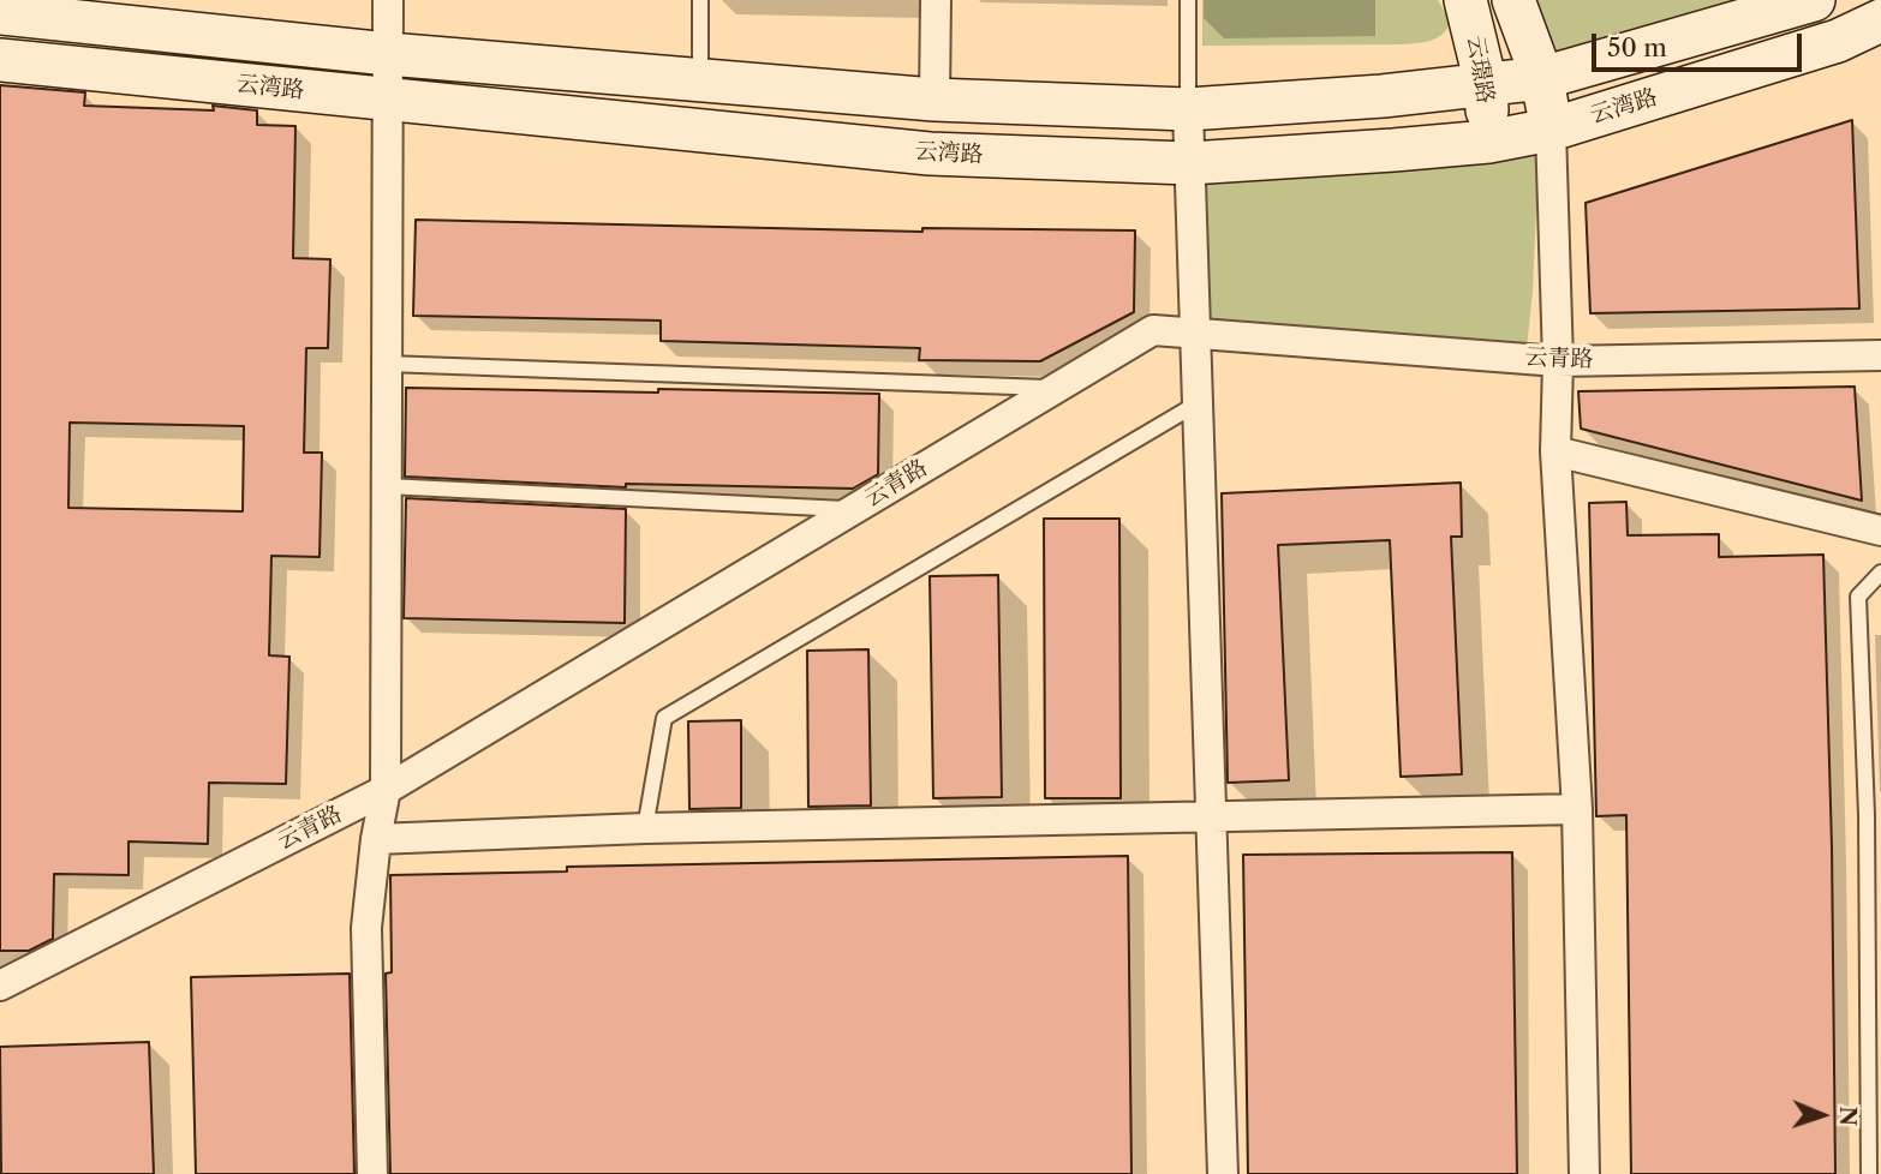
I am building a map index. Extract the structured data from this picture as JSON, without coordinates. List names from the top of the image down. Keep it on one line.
{"streets":{"main road":["云璟路","云湾路"],"street":["云青路"]},"crossings":[["云璟路","云湾路"]],"scale_bar":"50 m","north":"right"}
